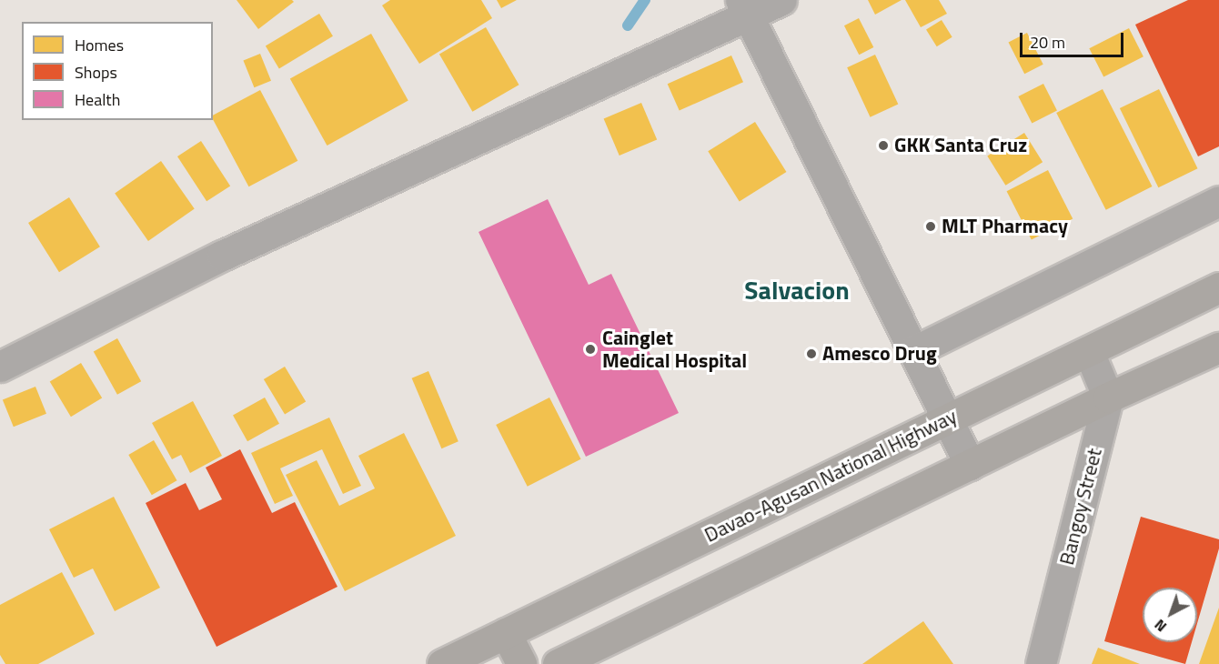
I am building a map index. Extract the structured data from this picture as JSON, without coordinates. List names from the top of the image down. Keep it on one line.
{"streets":{"highway":["Davao-Agusan National Highway"],"street":["Bangoy Street"]},"districts":["Salvacion"],"places":["GKK Santa Cruz","MLT Pharmacy","Cainglet Medical Hospital","Amesco Drug"],"legend":["Homes","Shops","Health"],"scale_bar":"20 m","north":"bottom left"}
